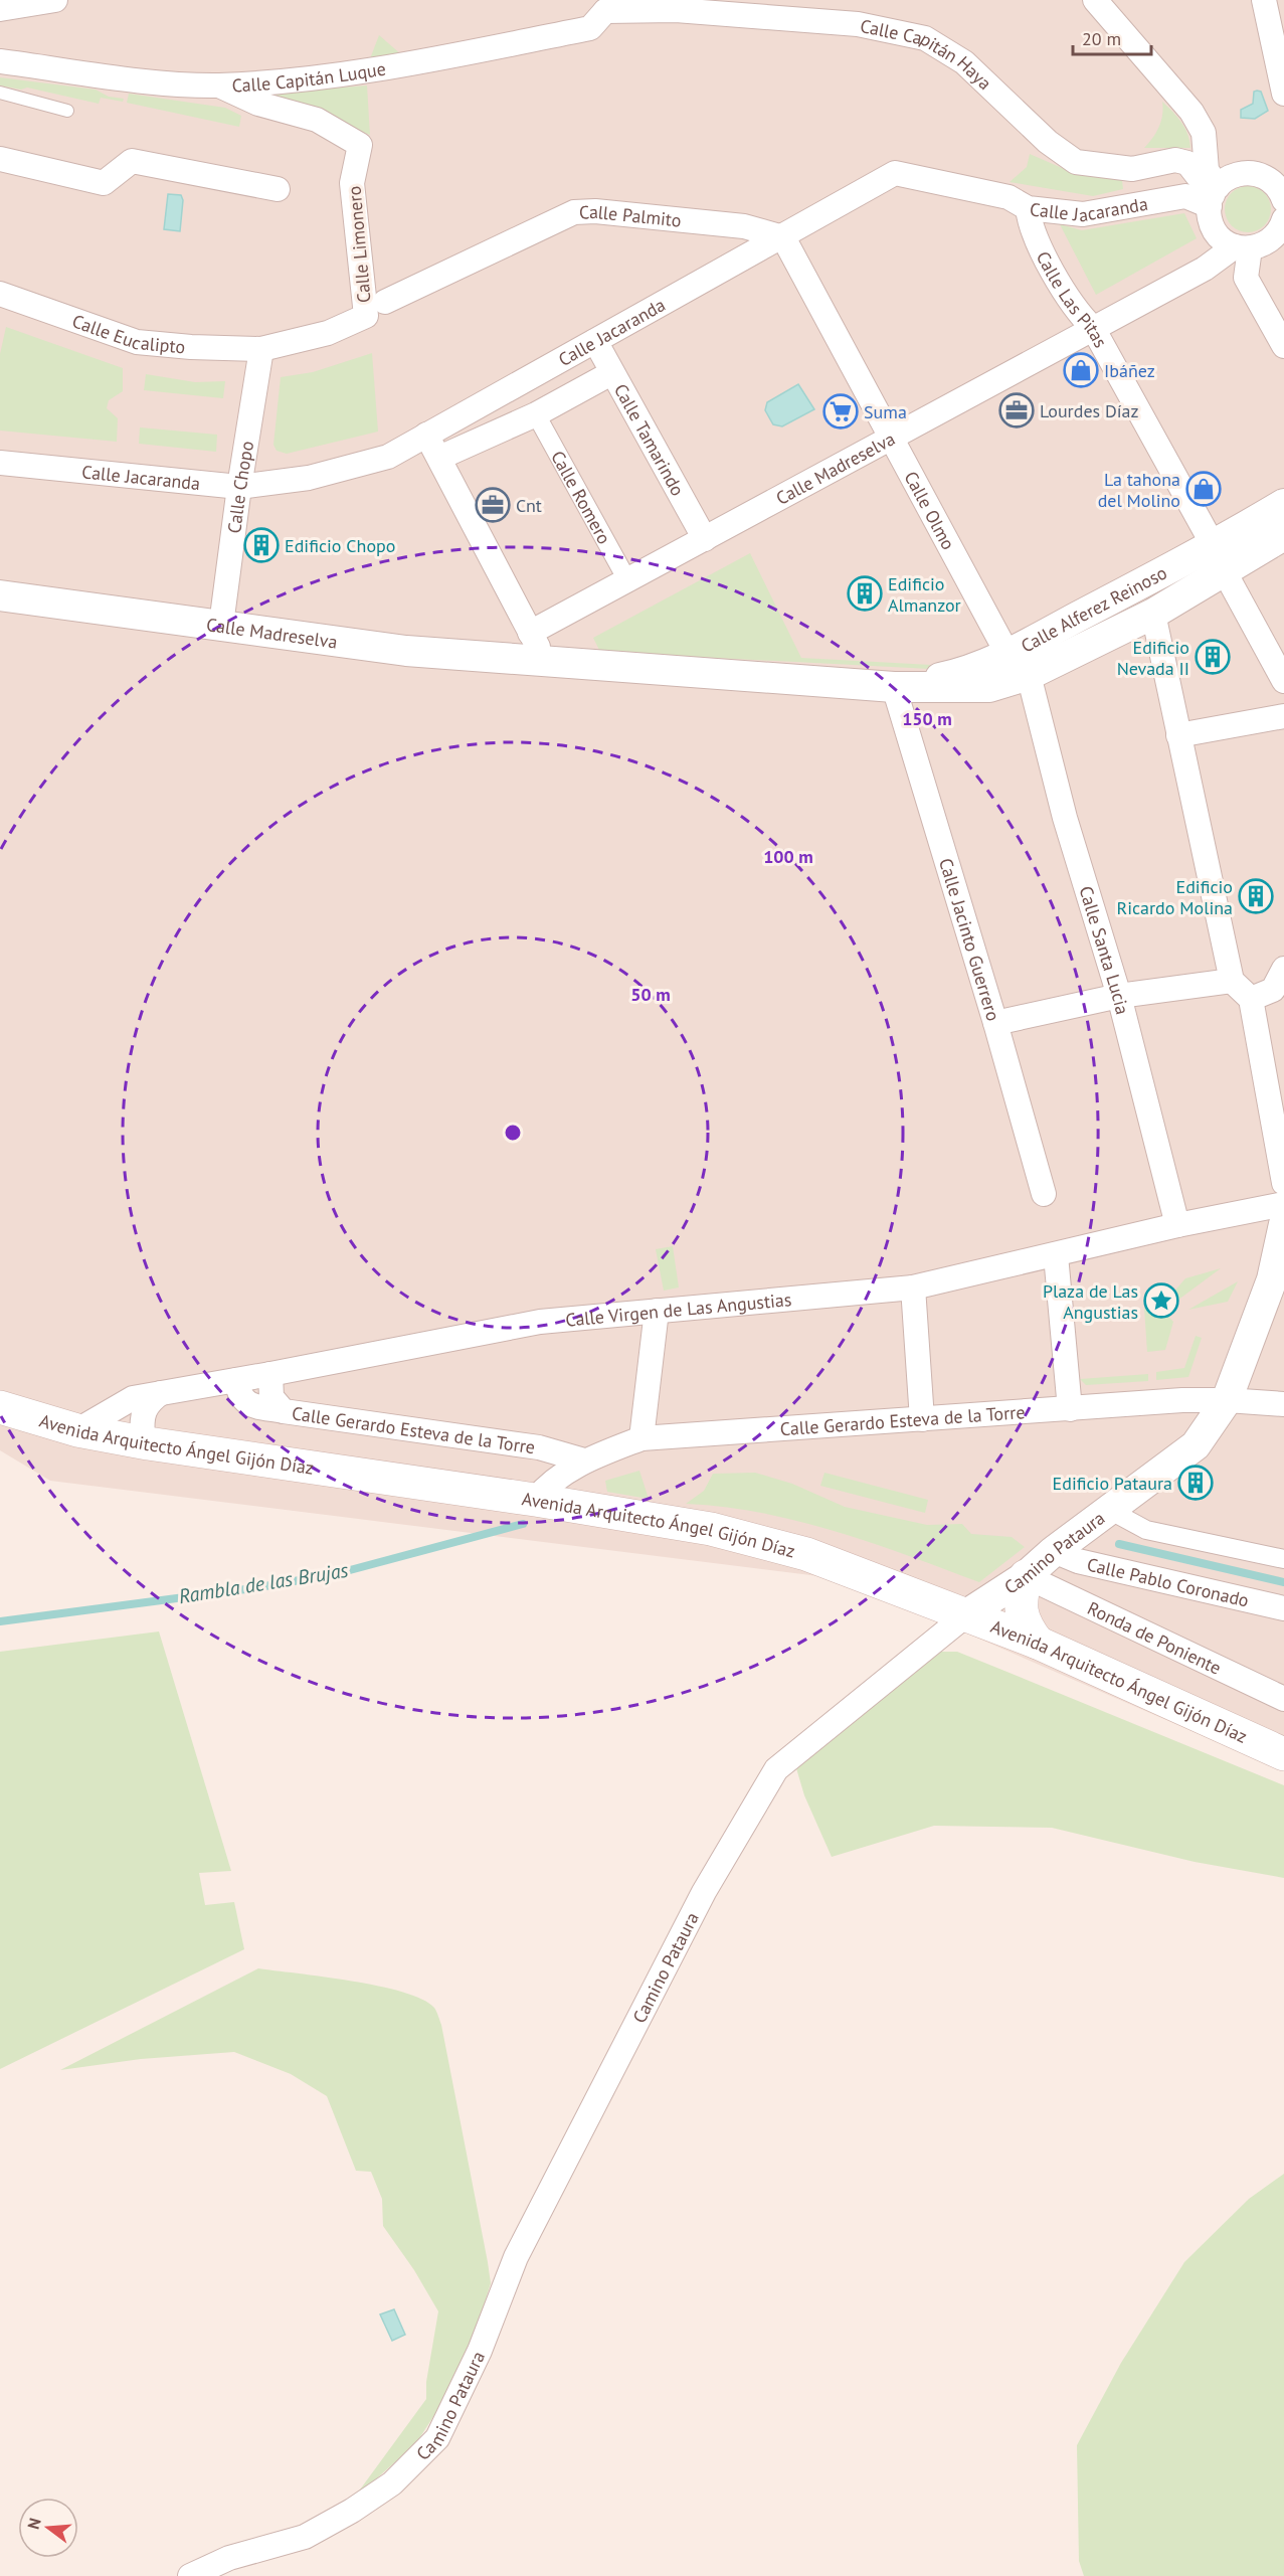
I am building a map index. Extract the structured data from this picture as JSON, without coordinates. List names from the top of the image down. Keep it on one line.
{"streets":{"main road":["Avenida Arquitecto Ángel Gijón Díaz"],"street":["Calle Capitán Haya","Calle Capitán Luque","Calle Jacaranda","Calle Palmito","Calle Limonero","Calle Las Pitas","Calle Eucalipto","Calle Tamarindo","Calle Madreselva","Calle Chopo","Calle Romero","Calle Olmo","Calle Alferez Reinoso","Calle Jacinto Guerrero","Calle Santa Lucia","Calle Virgen de Las Angustias","Calle Gerardo Esteva de la Torre","Camino Pataura","Calle Pablo Coronado","Ronda de Poniente"]},"crossings":[["Calle Capitán Haya","Calle Capitán Luque"],["Calle Capitán Haya","Calle Jacaranda"],["Calle Capitán Luque","Calle Limonero"],["Calle Jacaranda","Calle Palmito"],["Calle Jacaranda","Calle Las Pitas"],["Calle Jacaranda","Calle Tamarindo"],["Calle Jacaranda","Calle Chopo"],["Calle Jacaranda","Calle Romero"],["Calle Jacaranda","Calle Olmo"],["Calle Palmito","Calle Olmo"],["Calle Limonero","Calle Eucalipto"],["Calle Limonero","Calle Chopo"],["Calle Las Pitas","Calle Madreselva"],["Calle Las Pitas","Calle Alferez Reinoso"],["Calle Eucalipto","Calle Chopo"],["Calle Tamarindo","Calle Madreselva"],["Calle Madreselva","Calle Chopo"],["Calle Madreselva","Calle Romero"],["Calle Madreselva","Calle Olmo"],["Calle Madreselva","Calle Alferez Reinoso"],["Calle Olmo","Calle Alferez Reinoso"],["Calle Alferez Reinoso","Calle Jacinto Guerrero"],["Calle Alferez Reinoso","Calle Santa Lucia"],["Calle Santa Lucia","Calle Virgen de Las Angustias"],["Calle Virgen de Las Angustias","Calle Gerardo Esteva de la Torre"],["Calle Virgen de Las Angustias","Avenida Arquitecto Ángel Gijón Díaz"],["Calle Gerardo Esteva de la Torre","Avenida Arquitecto Ángel Gijón Díaz"],["Calle Gerardo Esteva de la Torre","Camino Pataura"],["Avenida Arquitecto Ángel Gijón Díaz","Camino Pataura"],["Camino Pataura","Calle Pablo Coronado"],["Camino Pataura","Ronda de Poniente"]],"water":["Rambla de las Brujas"],"places":{"shop":["Ibáñez","La tahona del Molino"],"office":["Lourdes Díaz","Cnt"],"supermarket":["Suma"],"building":["Edificio Chopo","Edificio Almanzor","Edificio Nevada II","Edificio Ricardo Molina","Edificio Pataura"],"place":["Plaza de Las Angustias"]},"scale_bar":"20 m","north":"left","rings":["150 m","100 m","50 m"]}
